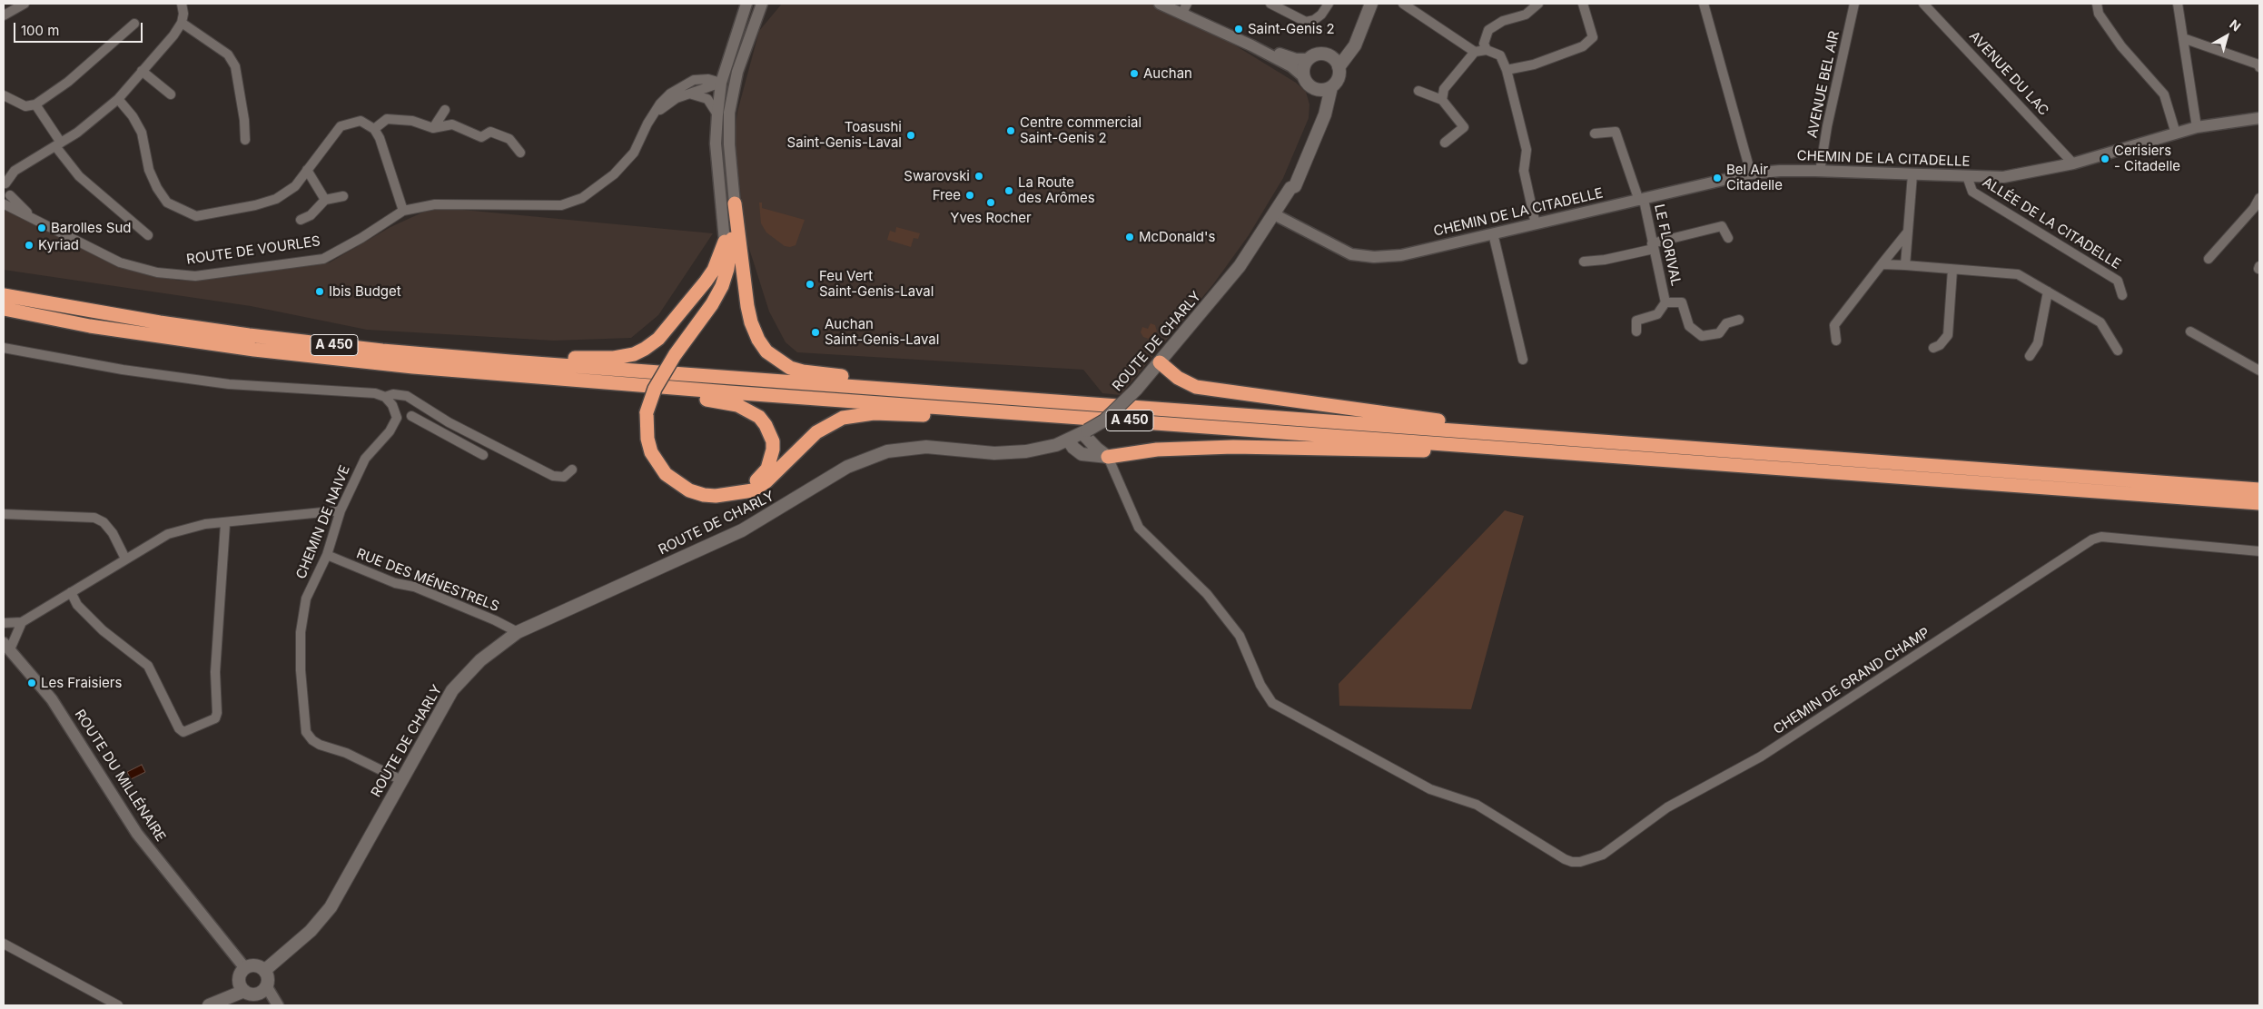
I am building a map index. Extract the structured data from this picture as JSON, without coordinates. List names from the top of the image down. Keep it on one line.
{"streets":{"highway":["A 450"],"main road":["ROUTE DE CHARLY"],"street":["AVENUE DU LAC","AVENUE BEL AIR","CHEMIN DE LA CITADELLE","ALLÉE DE LA CITADELLE","LE FLORIVAL","ROUTE DE VOURLES","CHEMIN DE NAIVE","RUE DES MÉNESTRELS","CHEMIN DE GRAND CHAMP","ROUTE DU MILLÉNAIRE"]},"crossings":[["AVENUE DU LAC","CHEMIN DE LA CITADELLE"],["AVENUE BEL AIR","CHEMIN DE LA CITADELLE"],["CHEMIN DE LA CITADELLE","ALLÉE DE LA CITADELLE"],["CHEMIN DE LA CITADELLE","LE FLORIVAL"],["CHEMIN DE LA CITADELLE","ROUTE DE CHARLY"],["ROUTE DE CHARLY","CHEMIN DE NAIVE"],["ROUTE DE CHARLY","RUE DES MÉNESTRELS"],["ROUTE DE CHARLY","ROUTE DU MILLÉNAIRE"],["CHEMIN DE NAIVE","RUE DES MÉNESTRELS"]],"places":["Saint-Genis 2","Auchan","Centre commercial Saint-Genis 2","Toasushi Saint-Genis-Laval","Cerisiers - Citadelle","Swarovski","Bel Air Citadelle","La Route des Arômes","Free","Yves Rocher","Barolles Sud","McDonald's","Kyriad","Feu Vert Saint-Genis-Laval","Ibis Budget","Auchan Saint-Genis-Laval","Les Fraisiers"],"scale_bar":"100 m","north":"top right"}
